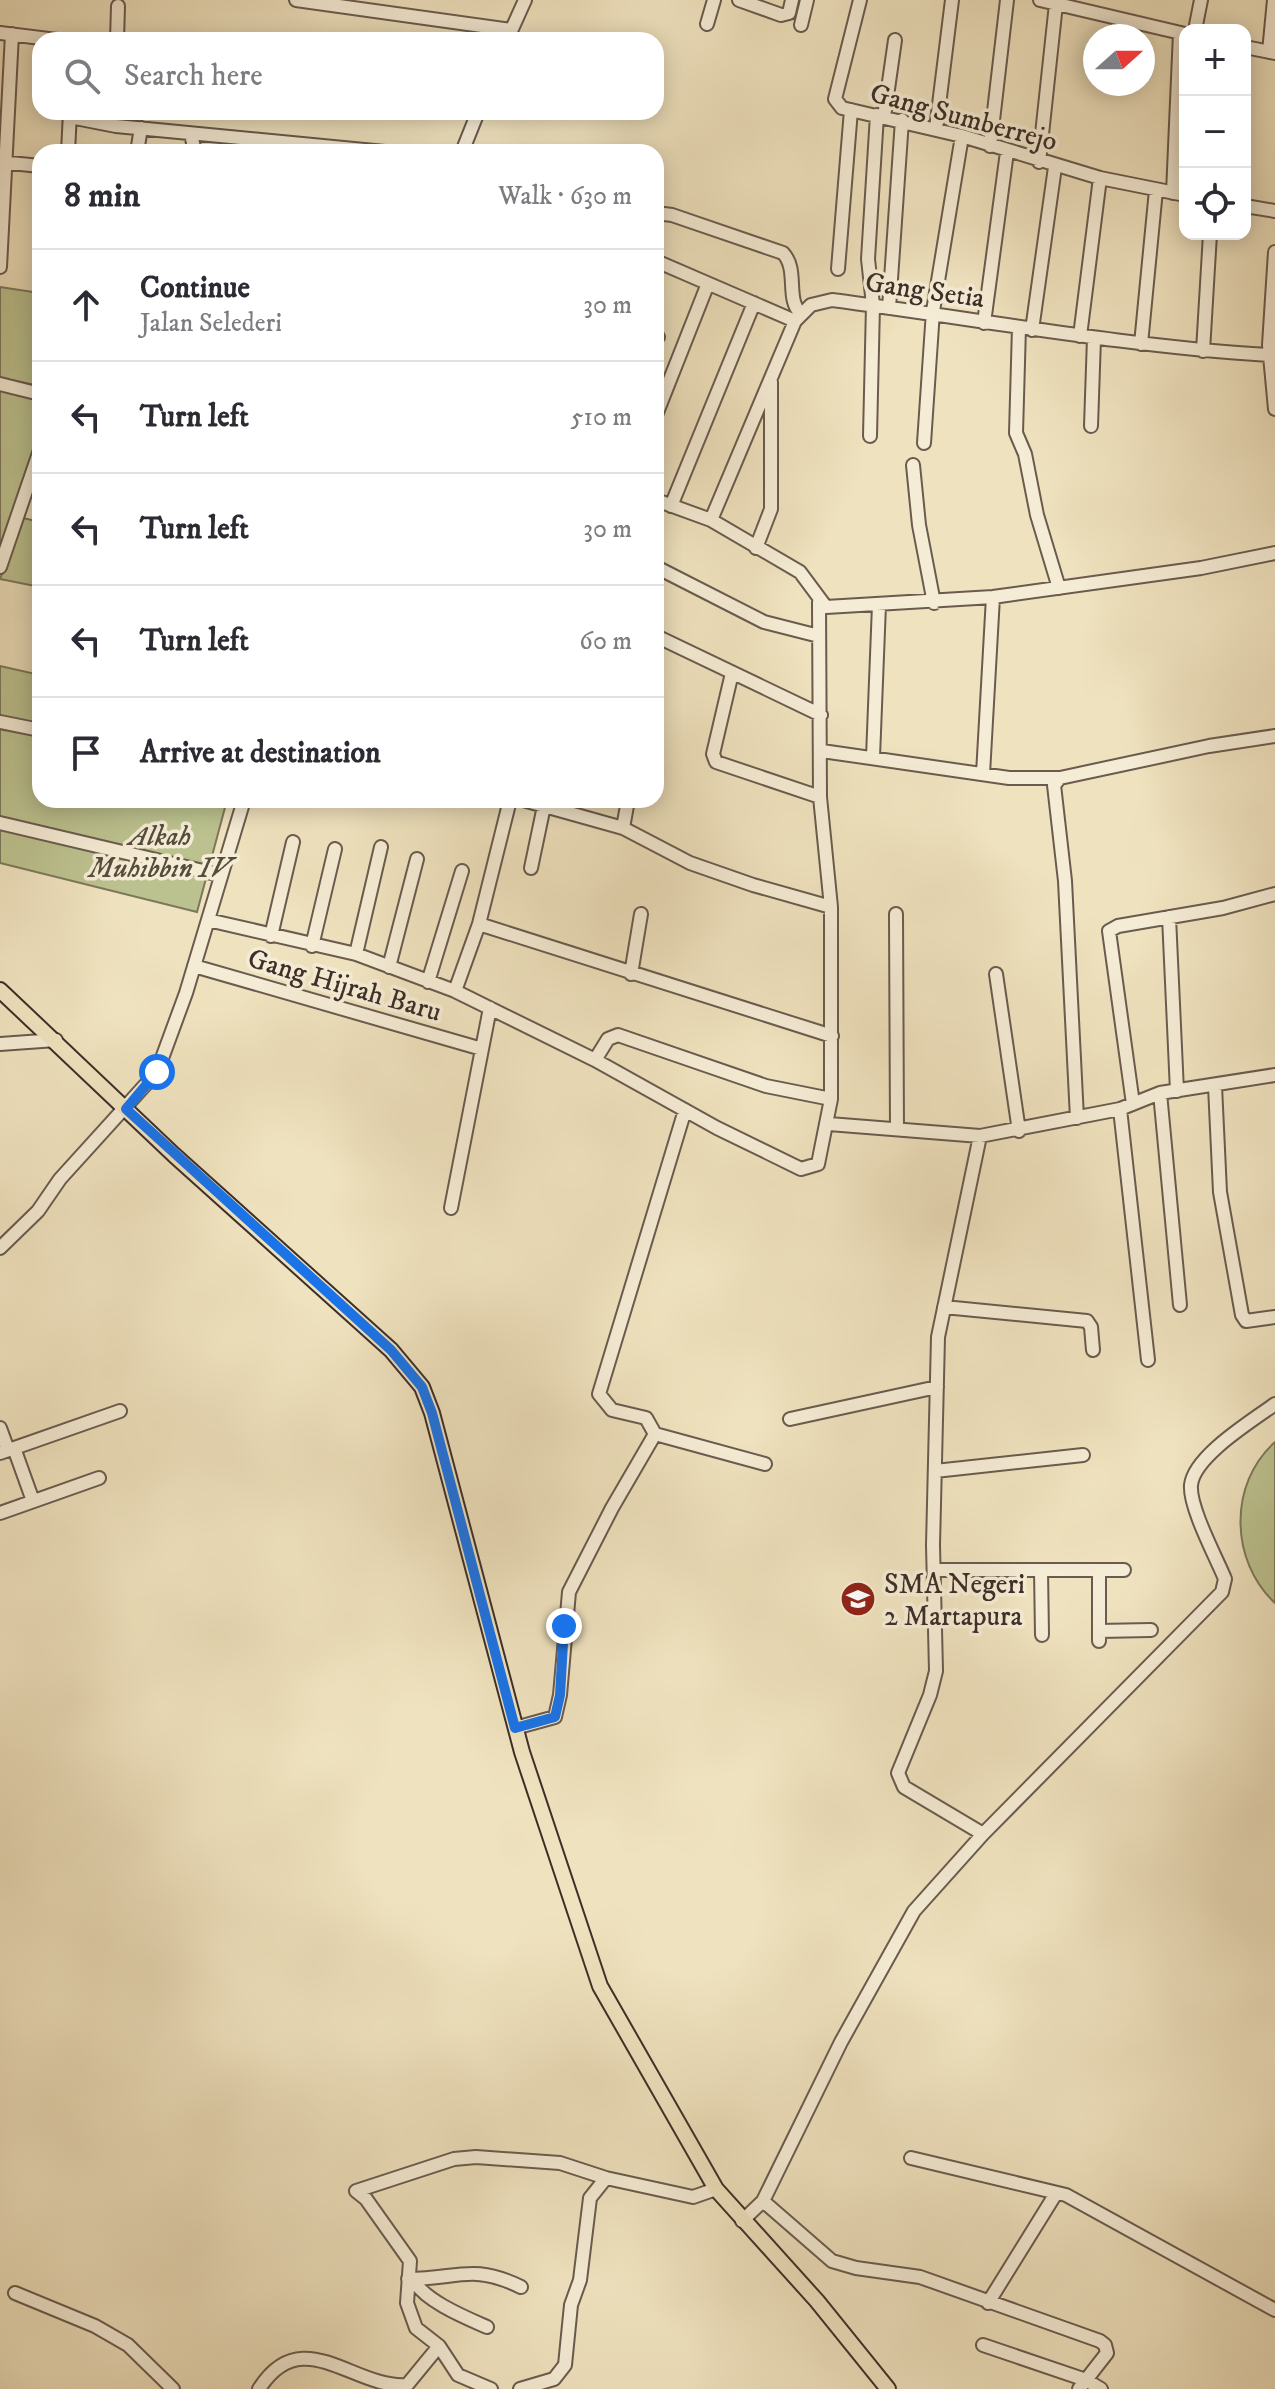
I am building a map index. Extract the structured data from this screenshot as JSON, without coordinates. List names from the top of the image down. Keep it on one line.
{"streets":{"street":["Gang Sumberrejo","Gang Setia","Gang Hijrah Baru"]},"parks":["Alkah Muhibbin IV"],"places":{"school or university":["SMA Negeri 2 Martapura"]},"north":"right","page":{"map_buttons":["+","−"],"search":"Search here","heading":["8 min","Walk · 630 m"],"list":[["Continue","Jalan Selederi","30 m"],["Turn left","510 m"],["Turn left","30 m"],["Turn left","60 m"],"Arrive at destination"]}}
